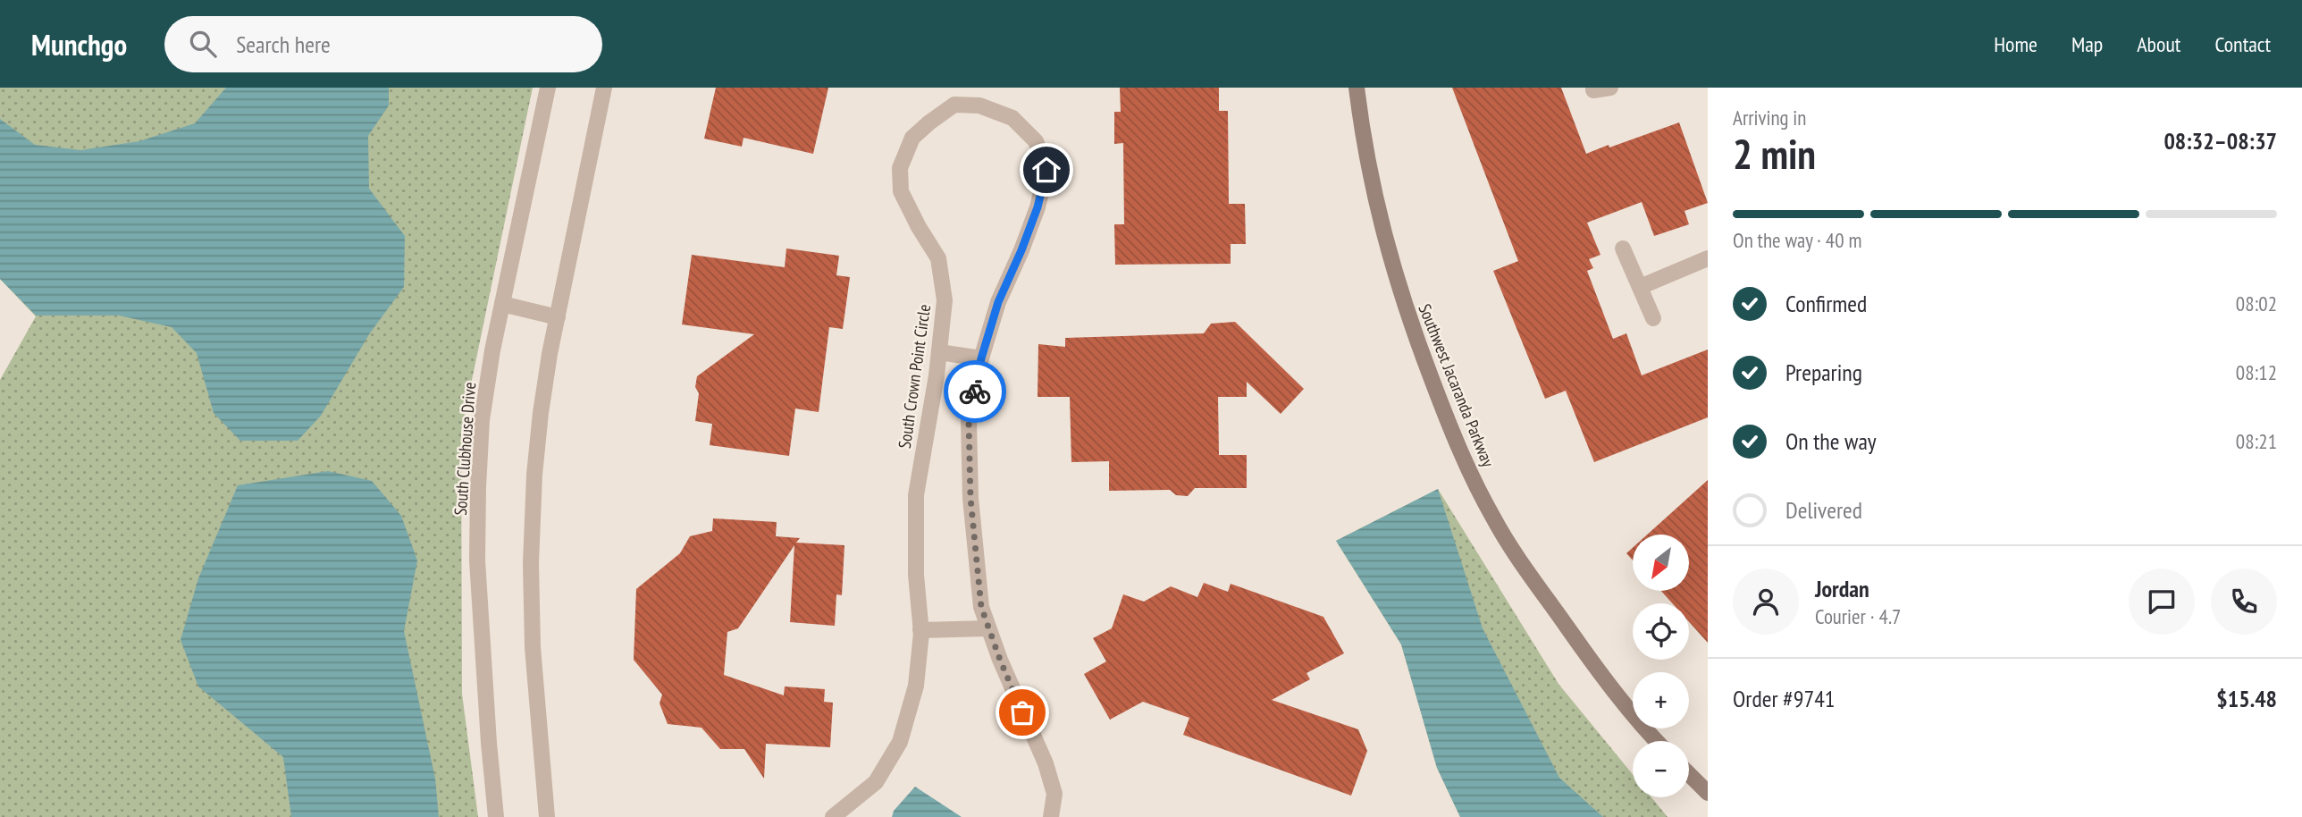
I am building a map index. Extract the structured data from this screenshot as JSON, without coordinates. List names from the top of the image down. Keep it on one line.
{"streets":{"street":["South Crown Point Circle","Southwest Jacaranda Parkway","South Clubhouse Drive"]},"north":"bottom left","page":{"header":"Munchgo","search":"Search here","nav":["Home","Map","About","Contact"],"heading":["2 min","Arriving in","08:32–08:37"],"panel":["Jordan","Courier · 4.7","Order #9741","$15.48"],"bar":"On the way · 40 m","list":[["Confirmed","08:02"],["Preparing","08:12"],["On the way","08:21"],"Delivered"],"map_buttons":["+","−"]}}
